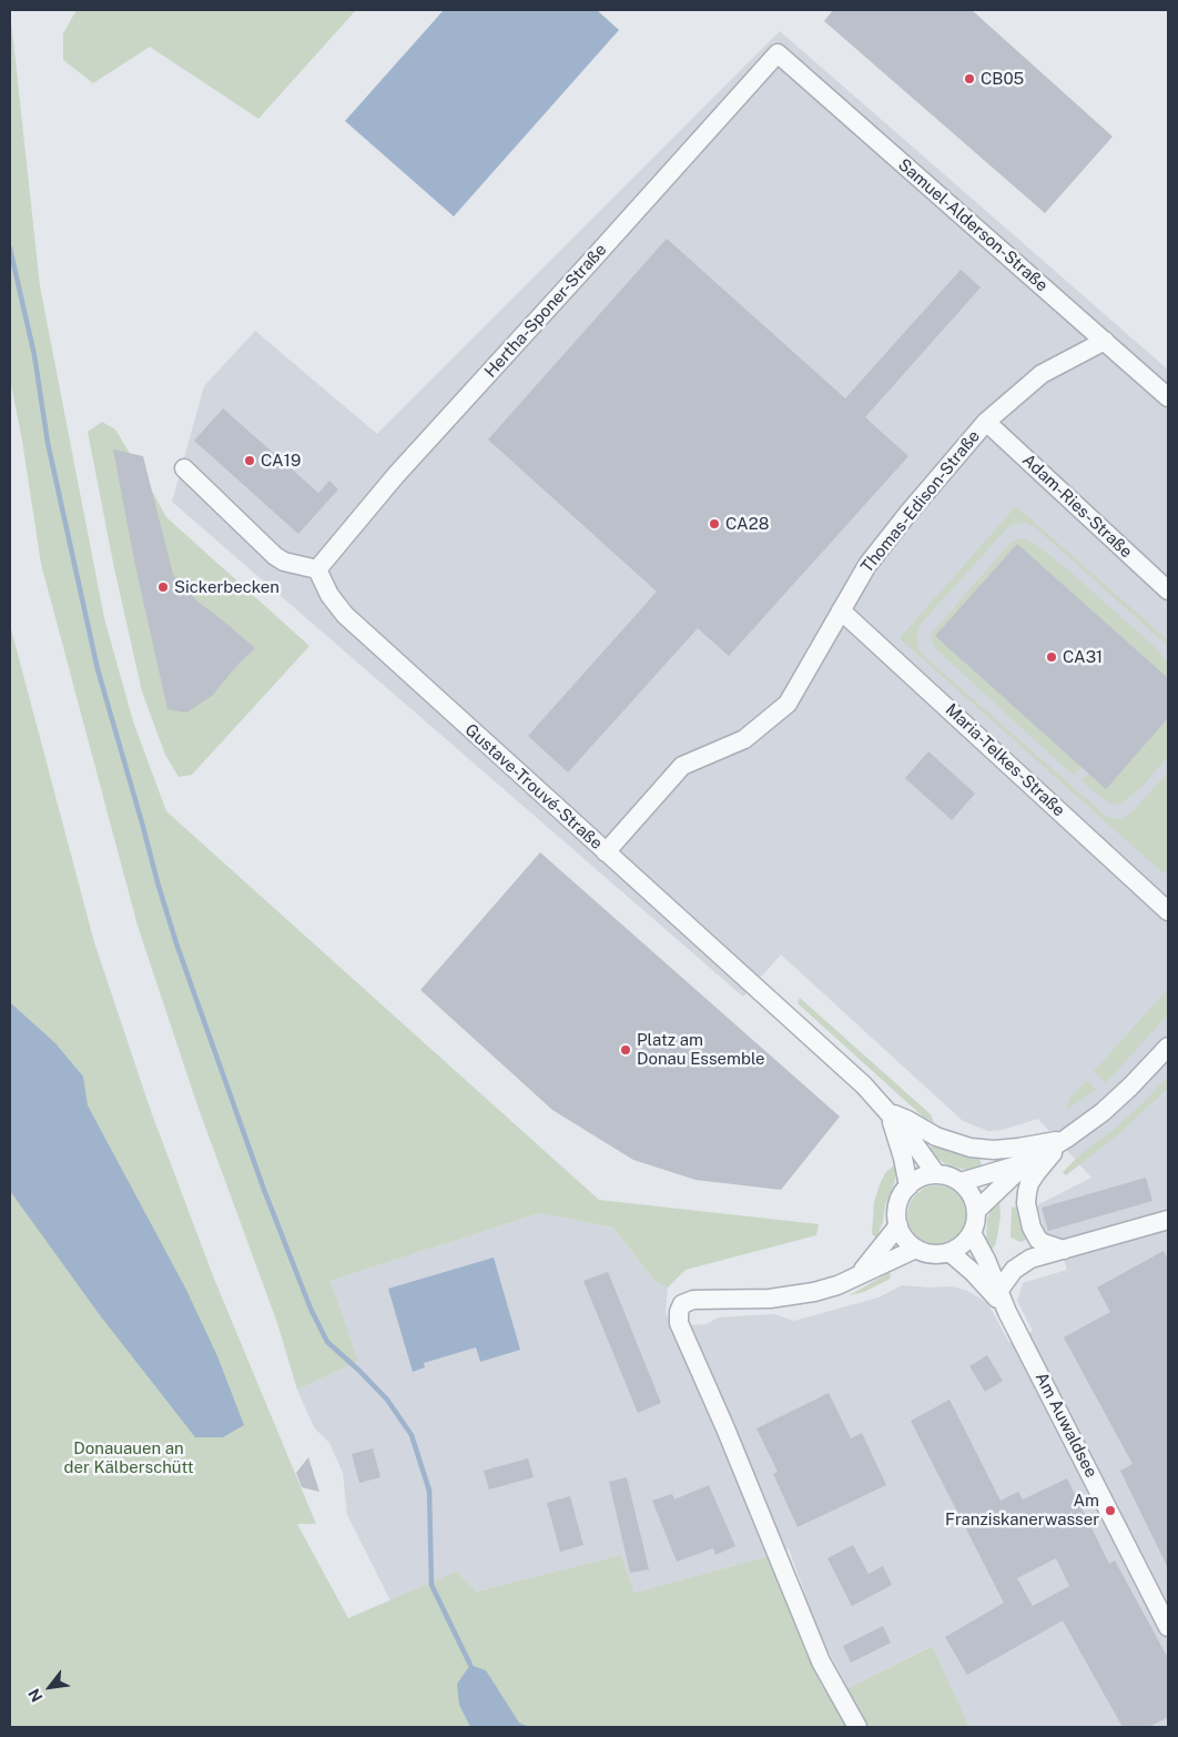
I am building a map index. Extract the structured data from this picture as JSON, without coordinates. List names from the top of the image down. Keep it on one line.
{"streets":{"street":["Samuel-Alderson-Straße","Hertha-Sponer-Straße","Thomas-Edison-Straße","Adam-Ries-Straße","Maria-Telkes-Straße","Gustave-Trouvé-Straße","Am Auwaldsee"]},"crossings":[["Samuel-Alderson-Straße","Hertha-Sponer-Straße"],["Samuel-Alderson-Straße","Thomas-Edison-Straße"],["Hertha-Sponer-Straße","Gustave-Trouvé-Straße"],["Thomas-Edison-Straße","Adam-Ries-Straße"],["Thomas-Edison-Straße","Maria-Telkes-Straße"],["Thomas-Edison-Straße","Gustave-Trouvé-Straße"],["Gustave-Trouvé-Straße","Am Auwaldsee"]],"parks":["Donauauen an der Kälberschütt"],"places":["CB05","CA19","CA28","Sickerbecken","CA31","Platz am Donau Essemble","Am Franziskanerwasser"],"north":"bottom left"}
